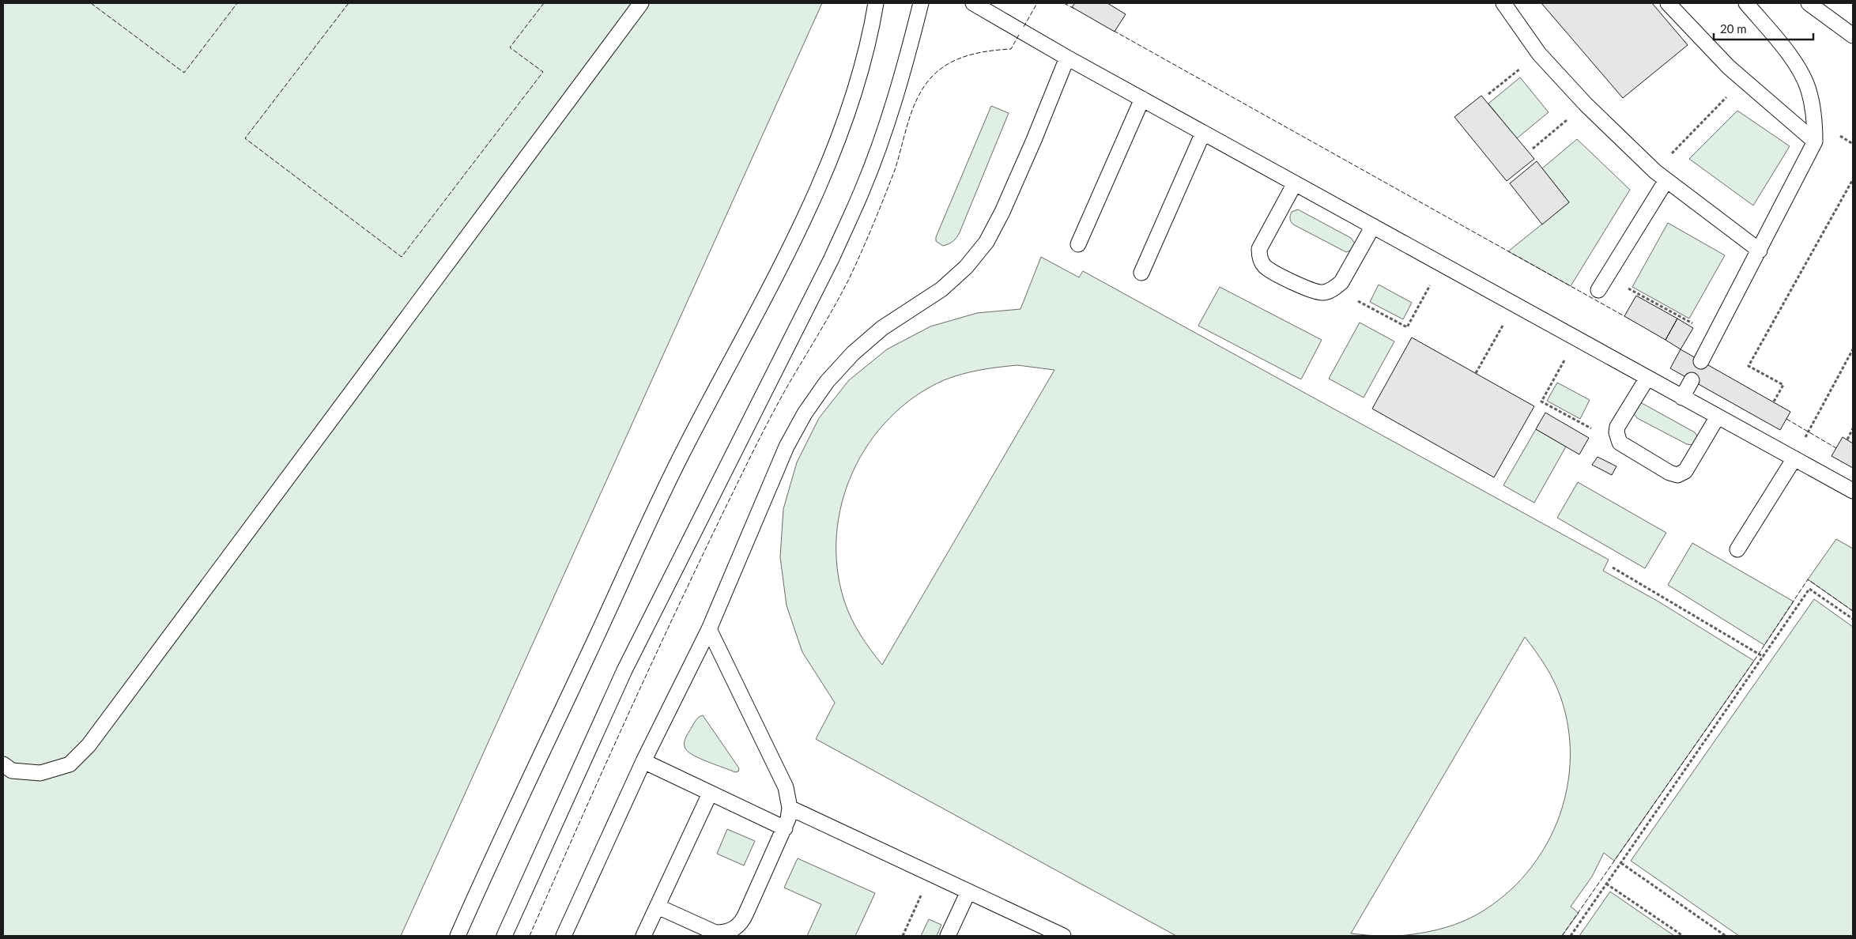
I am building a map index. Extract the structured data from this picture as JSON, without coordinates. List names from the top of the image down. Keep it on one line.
{"scale_bar":"20 m"}
